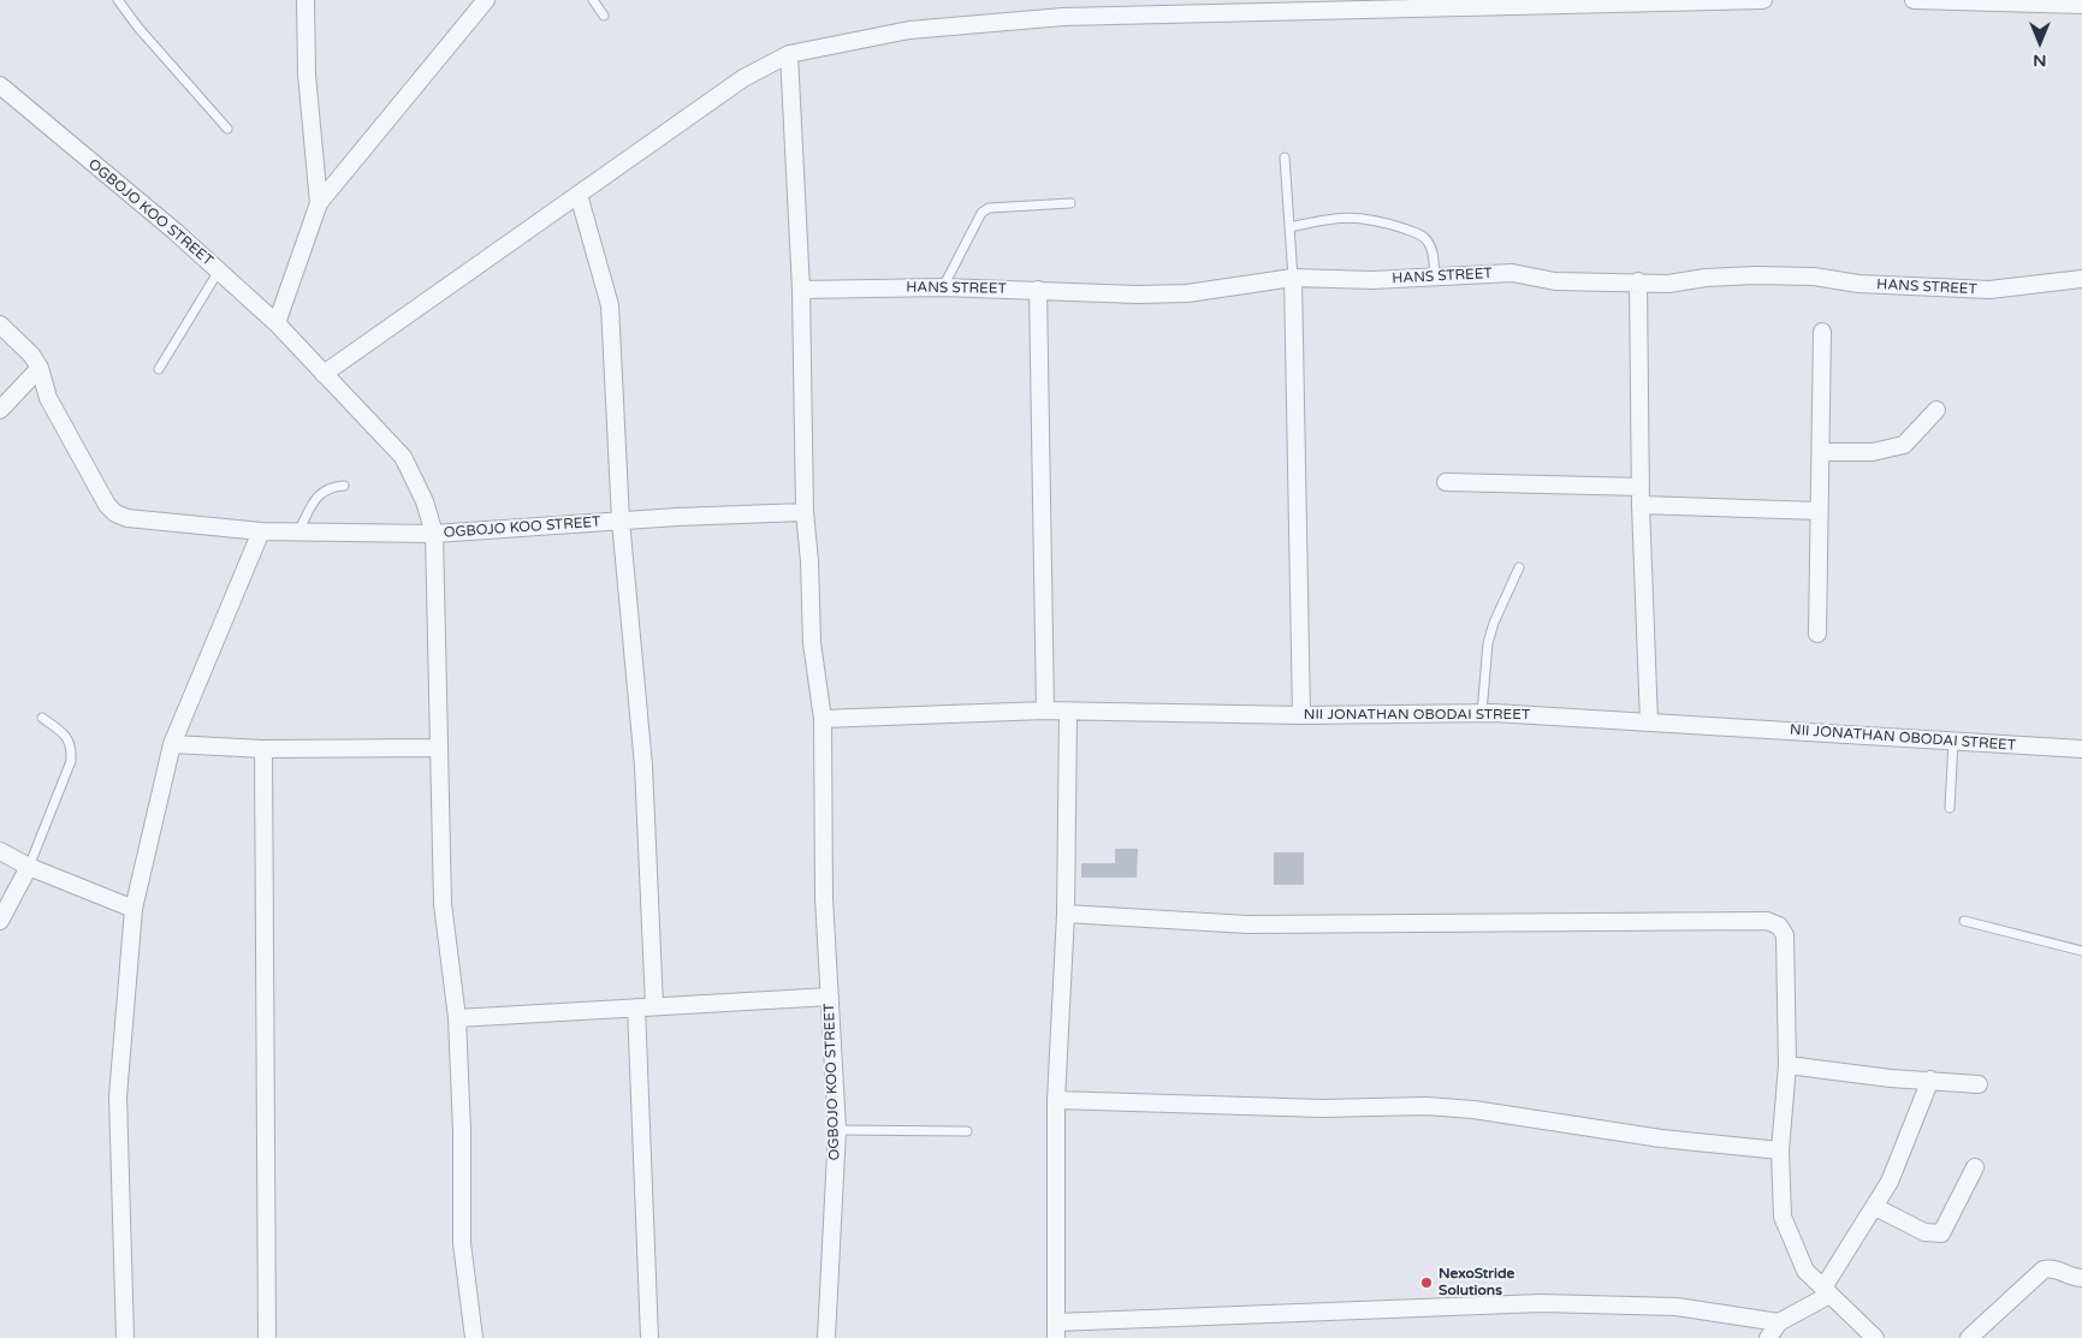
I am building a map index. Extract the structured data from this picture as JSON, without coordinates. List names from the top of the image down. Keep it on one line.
{"streets":{"street":["OGBOJO KOO STREET","HANS STREET","NII JONATHAN OBODAI STREET"]},"crossings":[["OGBOJO KOO STREET","NII JONATHAN OBODAI STREET"]],"places":["NexoStride Solutions"],"north":"bottom"}
